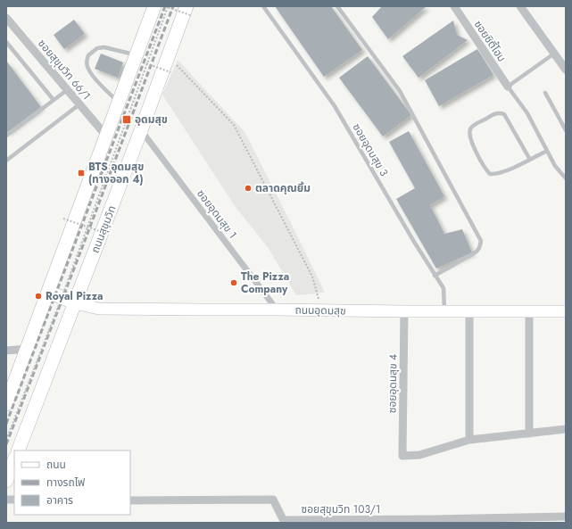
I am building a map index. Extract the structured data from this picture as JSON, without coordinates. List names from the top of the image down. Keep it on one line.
{"streets":{"main road":["ถนนสุขุมวิท","ถนนอุดมสุข"],"street":["ซอยซิตี้โฮม","ซอยสุขุมวิท 66/1","ซอยอุดมสุข 1","ซอยอุดมสุข 4","ซอยสุขุมวิท 103/1"],"lane":["ซอยอุดมสุข 3"]},"crossings":[["ซอยอุดมสุข 3","ถนนอุดมสุข"],["ซอยอุดมสุข 1","ถนนสุขุมวิท"],["ซอยอุดมสุข 1","ถนนอุดมสุข"],["ถนนสุขุมวิท","ถนนอุดมสุข"],["ถนนอุดมสุข","ซอยอุดมสุข 4"]],"places":{"transit":["อุดมสุข","BTS อุดมสุข (ทางออก 4)"],"other":["ตลาดคุณยิ้ม","The Pizza Company","Royal Pizza"]},"legend":["ถนน","ทางรถไฟ","อาคาร"]}
